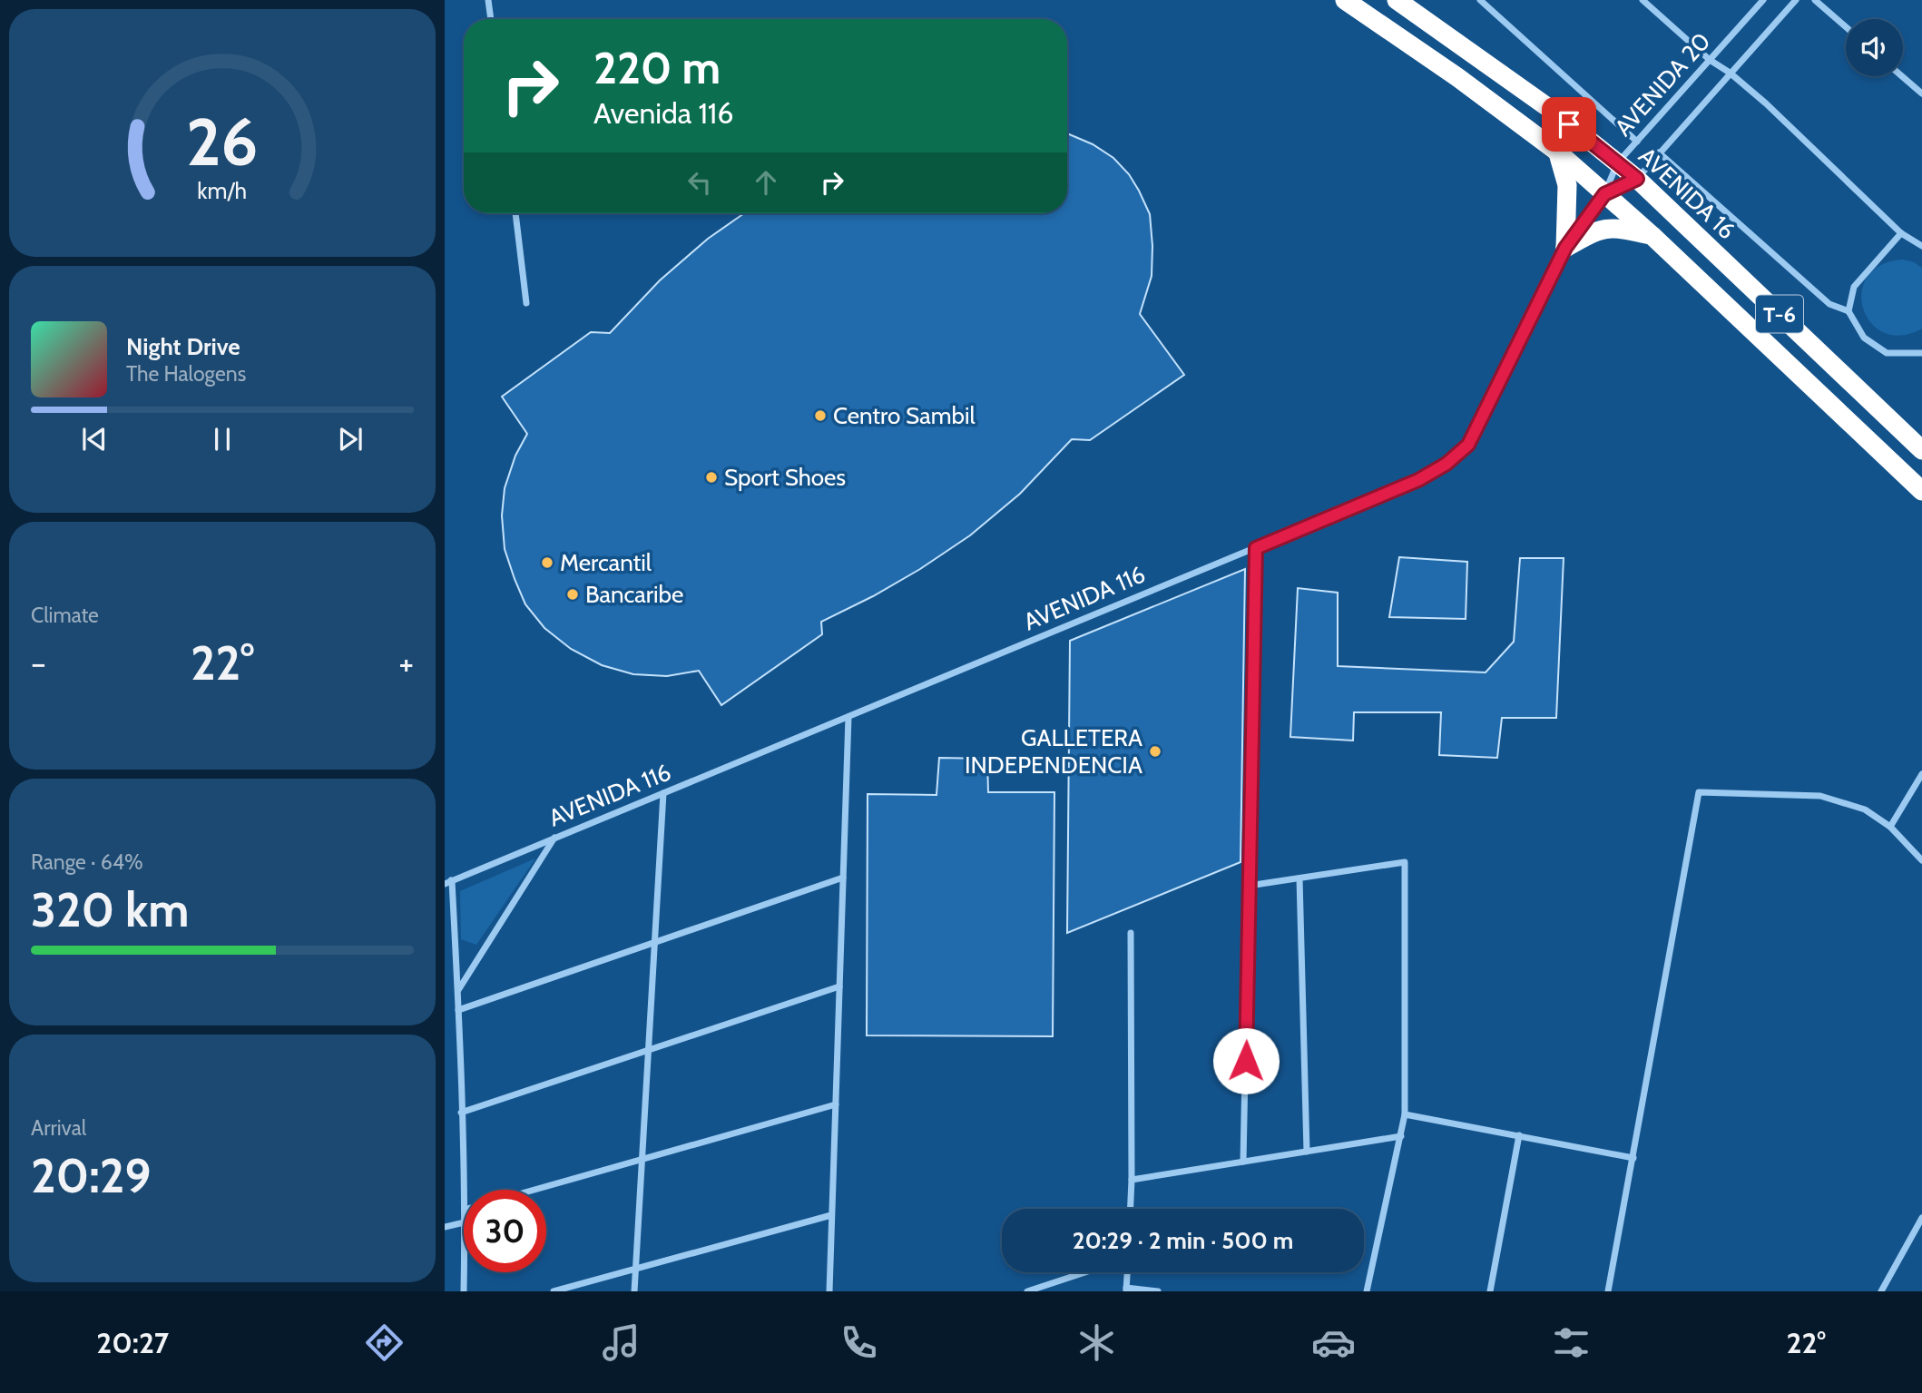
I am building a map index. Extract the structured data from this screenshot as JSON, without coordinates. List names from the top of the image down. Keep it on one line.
{"streets":{"highway":["AVENIDA 16","T-6"],"street":["AVENIDA 20","AVENIDA 116"]},"crossings":[["AVENIDA 20","AVENIDA 16"],["AVENIDA 20","T-6"],["AVENIDA 20","AVENIDA 116"],["T-6","AVENIDA 116"]],"places":["Centro Sambil","Sport Shoes","Mercantil","Bancaribe","GALLETERA INDEPENDENCIA"],"page":{"turn":["220 m","Avenida 116"],"song":["Night Drive","The Halogens"],"tile":["Climate",["Range · 64%","320 km"],["Arrival","20:29"]],"heat":["−","22°","+"],"limit":"30","trip":"20:29 · 2 min · 500 m","tabs":["20:27","22°"],"gauge":["26","km/h"]}}
